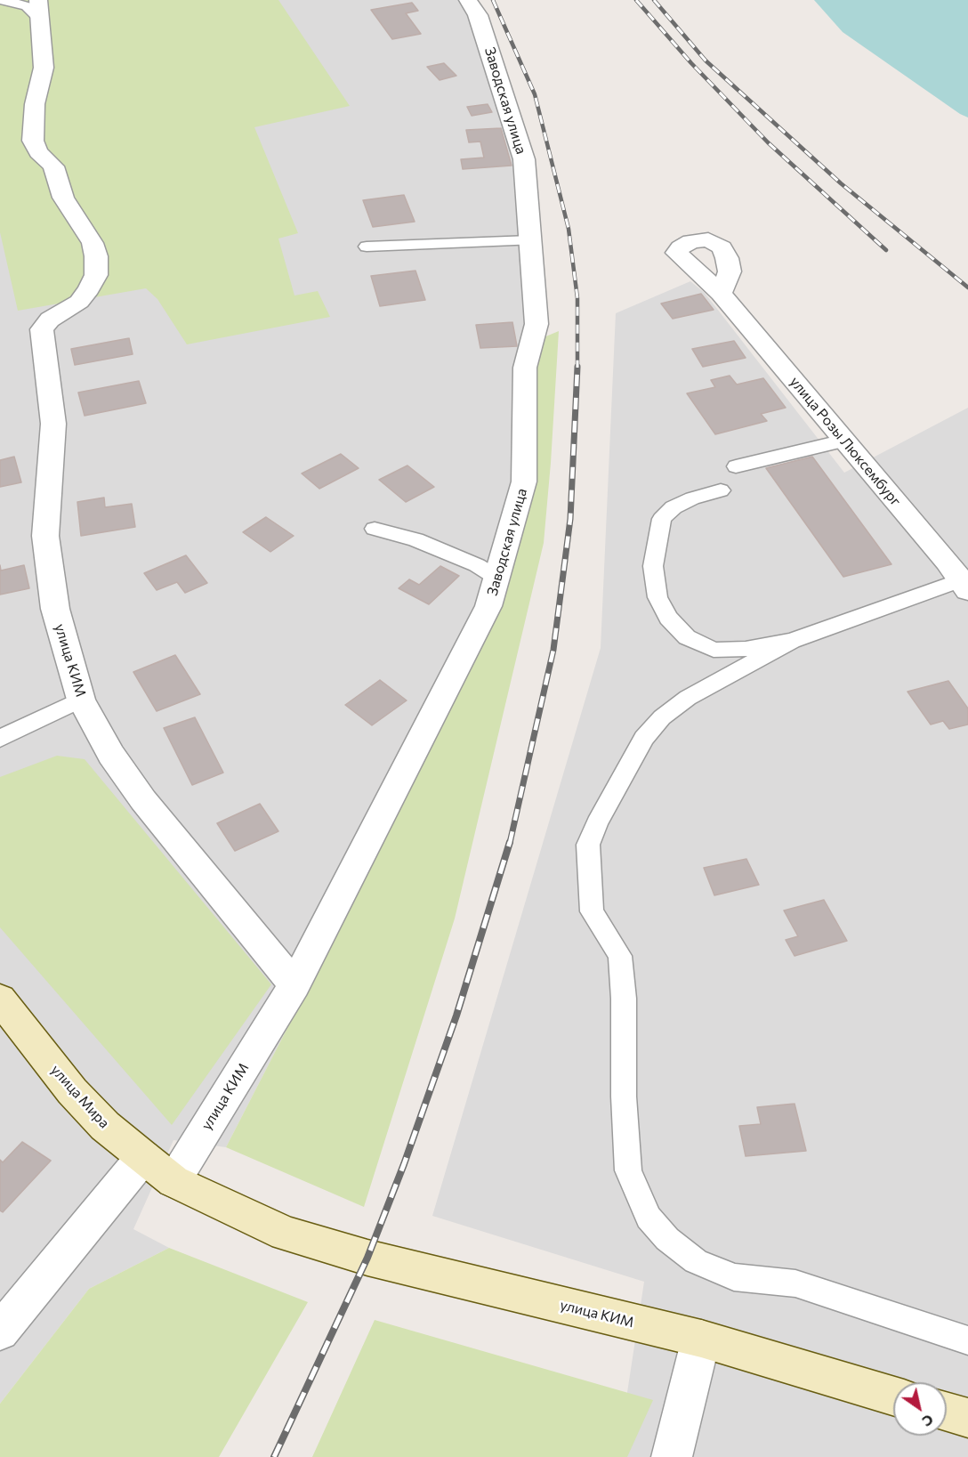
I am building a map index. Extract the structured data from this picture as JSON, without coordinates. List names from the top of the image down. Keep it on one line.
{"streets":{"street":["Заводская улица","улица Розы Люксембург","улица КИМ","улица Мира"]},"crossings":[["Заводская улица","улица КИМ"],["улица КИМ","улица Мира"]],"north":"bottom right"}
